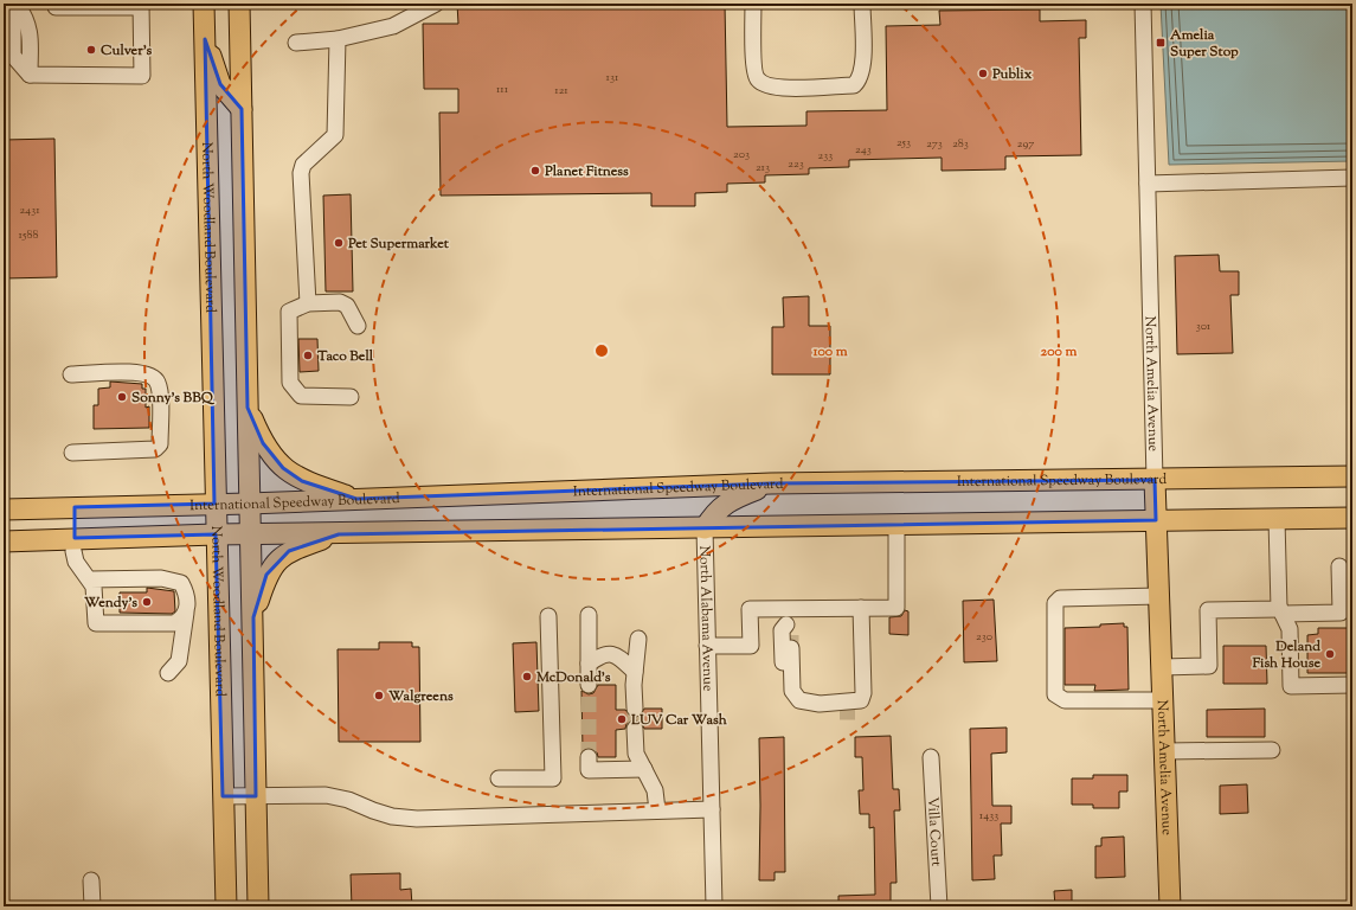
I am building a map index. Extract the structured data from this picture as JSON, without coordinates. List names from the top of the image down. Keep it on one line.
{"streets":{"main road":["North Woodland Boulevard","North Amelia Avenue","International Speedway Boulevard"],"street":["North Alabama Avenue","Villa Court"]},"crossings":[["North Woodland Boulevard","International Speedway Boulevard"],["North Amelia Avenue","International Speedway Boulevard"]],"places":{"transit":["Amelia Super Stop"],"other":["Culver's","Publix","Planet Fitness","Pet Supermarket","Taco Bell","Sonny's BBQ","Wendy's","Deland Fish House","McDonald's","Walgreens","LUV Car Wash"]},"house_numbers":["131","111","121","253","273","283","297","243","203","233","223","213","2431","1588","301","230","1433"],"rings":["100 m","200 m"]}
